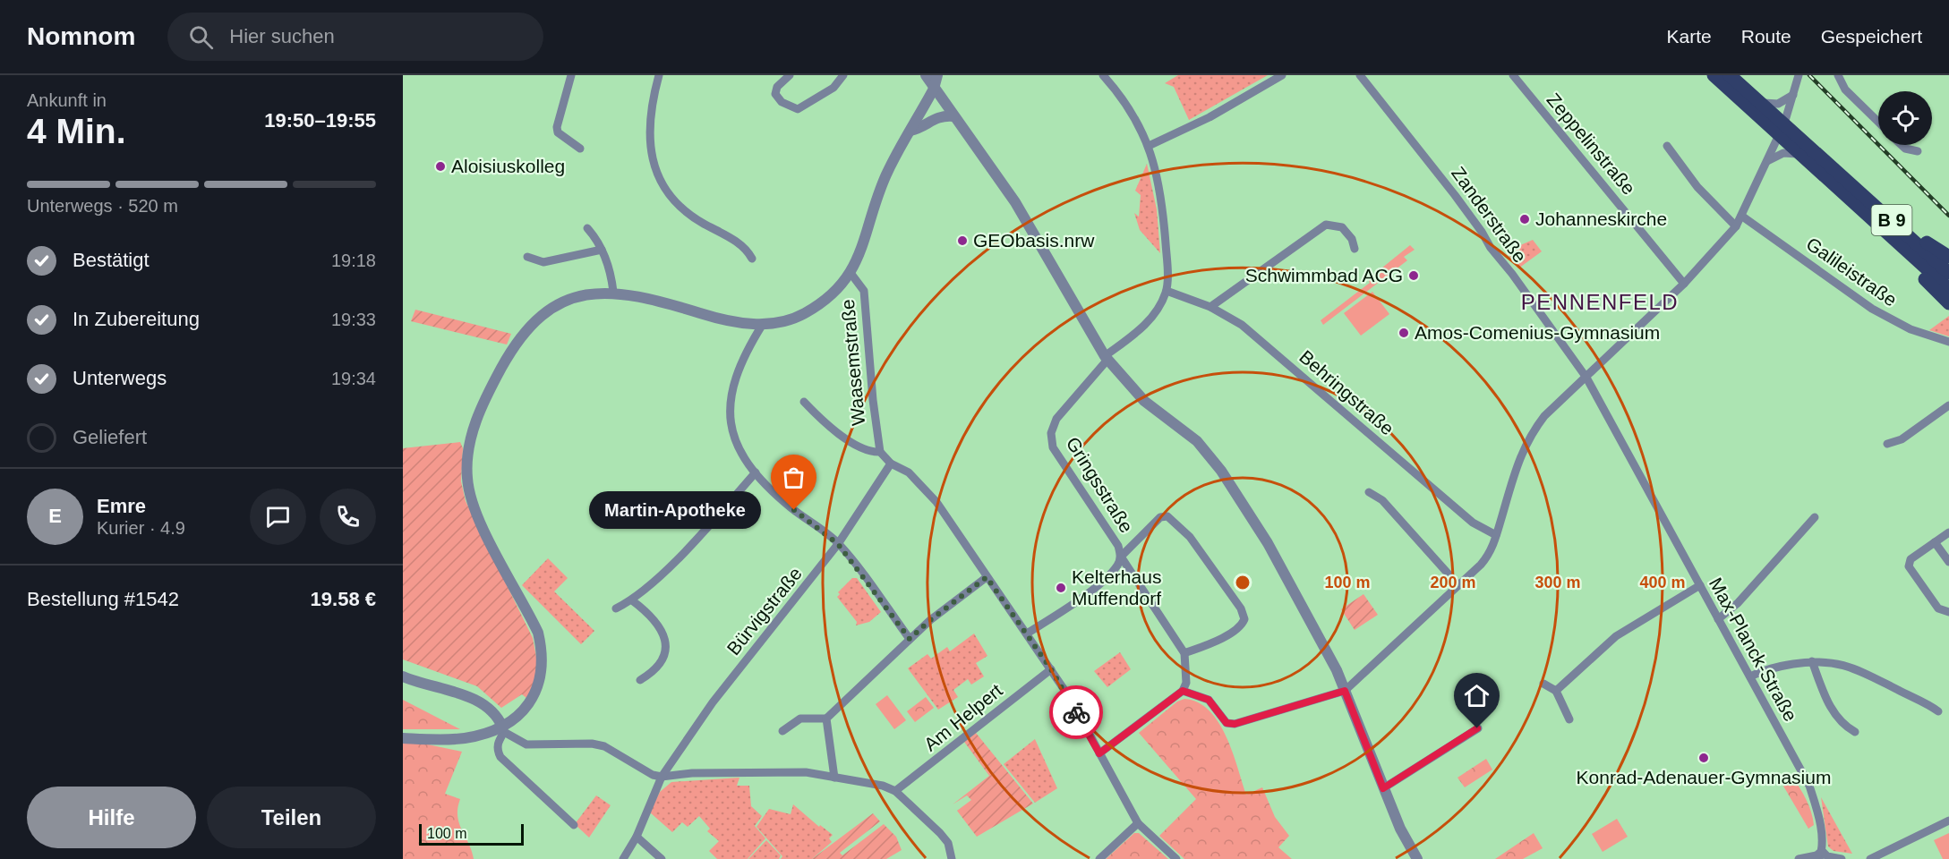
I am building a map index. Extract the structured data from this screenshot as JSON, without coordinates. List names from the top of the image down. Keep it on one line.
{"streets":{"main road":["B 9"],"street":["Zeppelinstraße","Zanderstraße","Galileistraße","Waasemstraße","Behringstraße","Gringsstraße","Bürvigstraße","Max-Planck-Straße","Am Helpert"]},"crossings":[["Zanderstraße","Max-Planck-Straße"],["Behringstraße","Gringsstraße"]],"districts":["PENNENFELD"],"places":["Aloisiuskolleg","Johanneskirche","GEObasis.nrw","Schwimmbad ACG","Amos-Comenius-Gymnasium","Martin-Apotheke","Kelterhaus Muffendorf","Konrad-Adenauer-Gymnasium"],"scale_bar":"100 m","page":{"header":"Nomnom","search":"Hier suchen","nav":["Karte","Route","Gespeichert"],"heading":["4 Min.","Ankunft in","19:50–19:55"],"panel":["Emre","Kurier · 4.9","Bestellung #1542","19.58 €"],"bar":"Unterwegs · 520 m","list":[["Bestätigt","19:18"],["In Zubereitung","19:33"],["Unterwegs","19:34"],"Geliefert"],"round":"E","bubble":"Martin-Apotheke","buttons":["Hilfe","Teilen"],"scale":"100 m"},"rings":["100 m","200 m","300 m","400 m"]}
